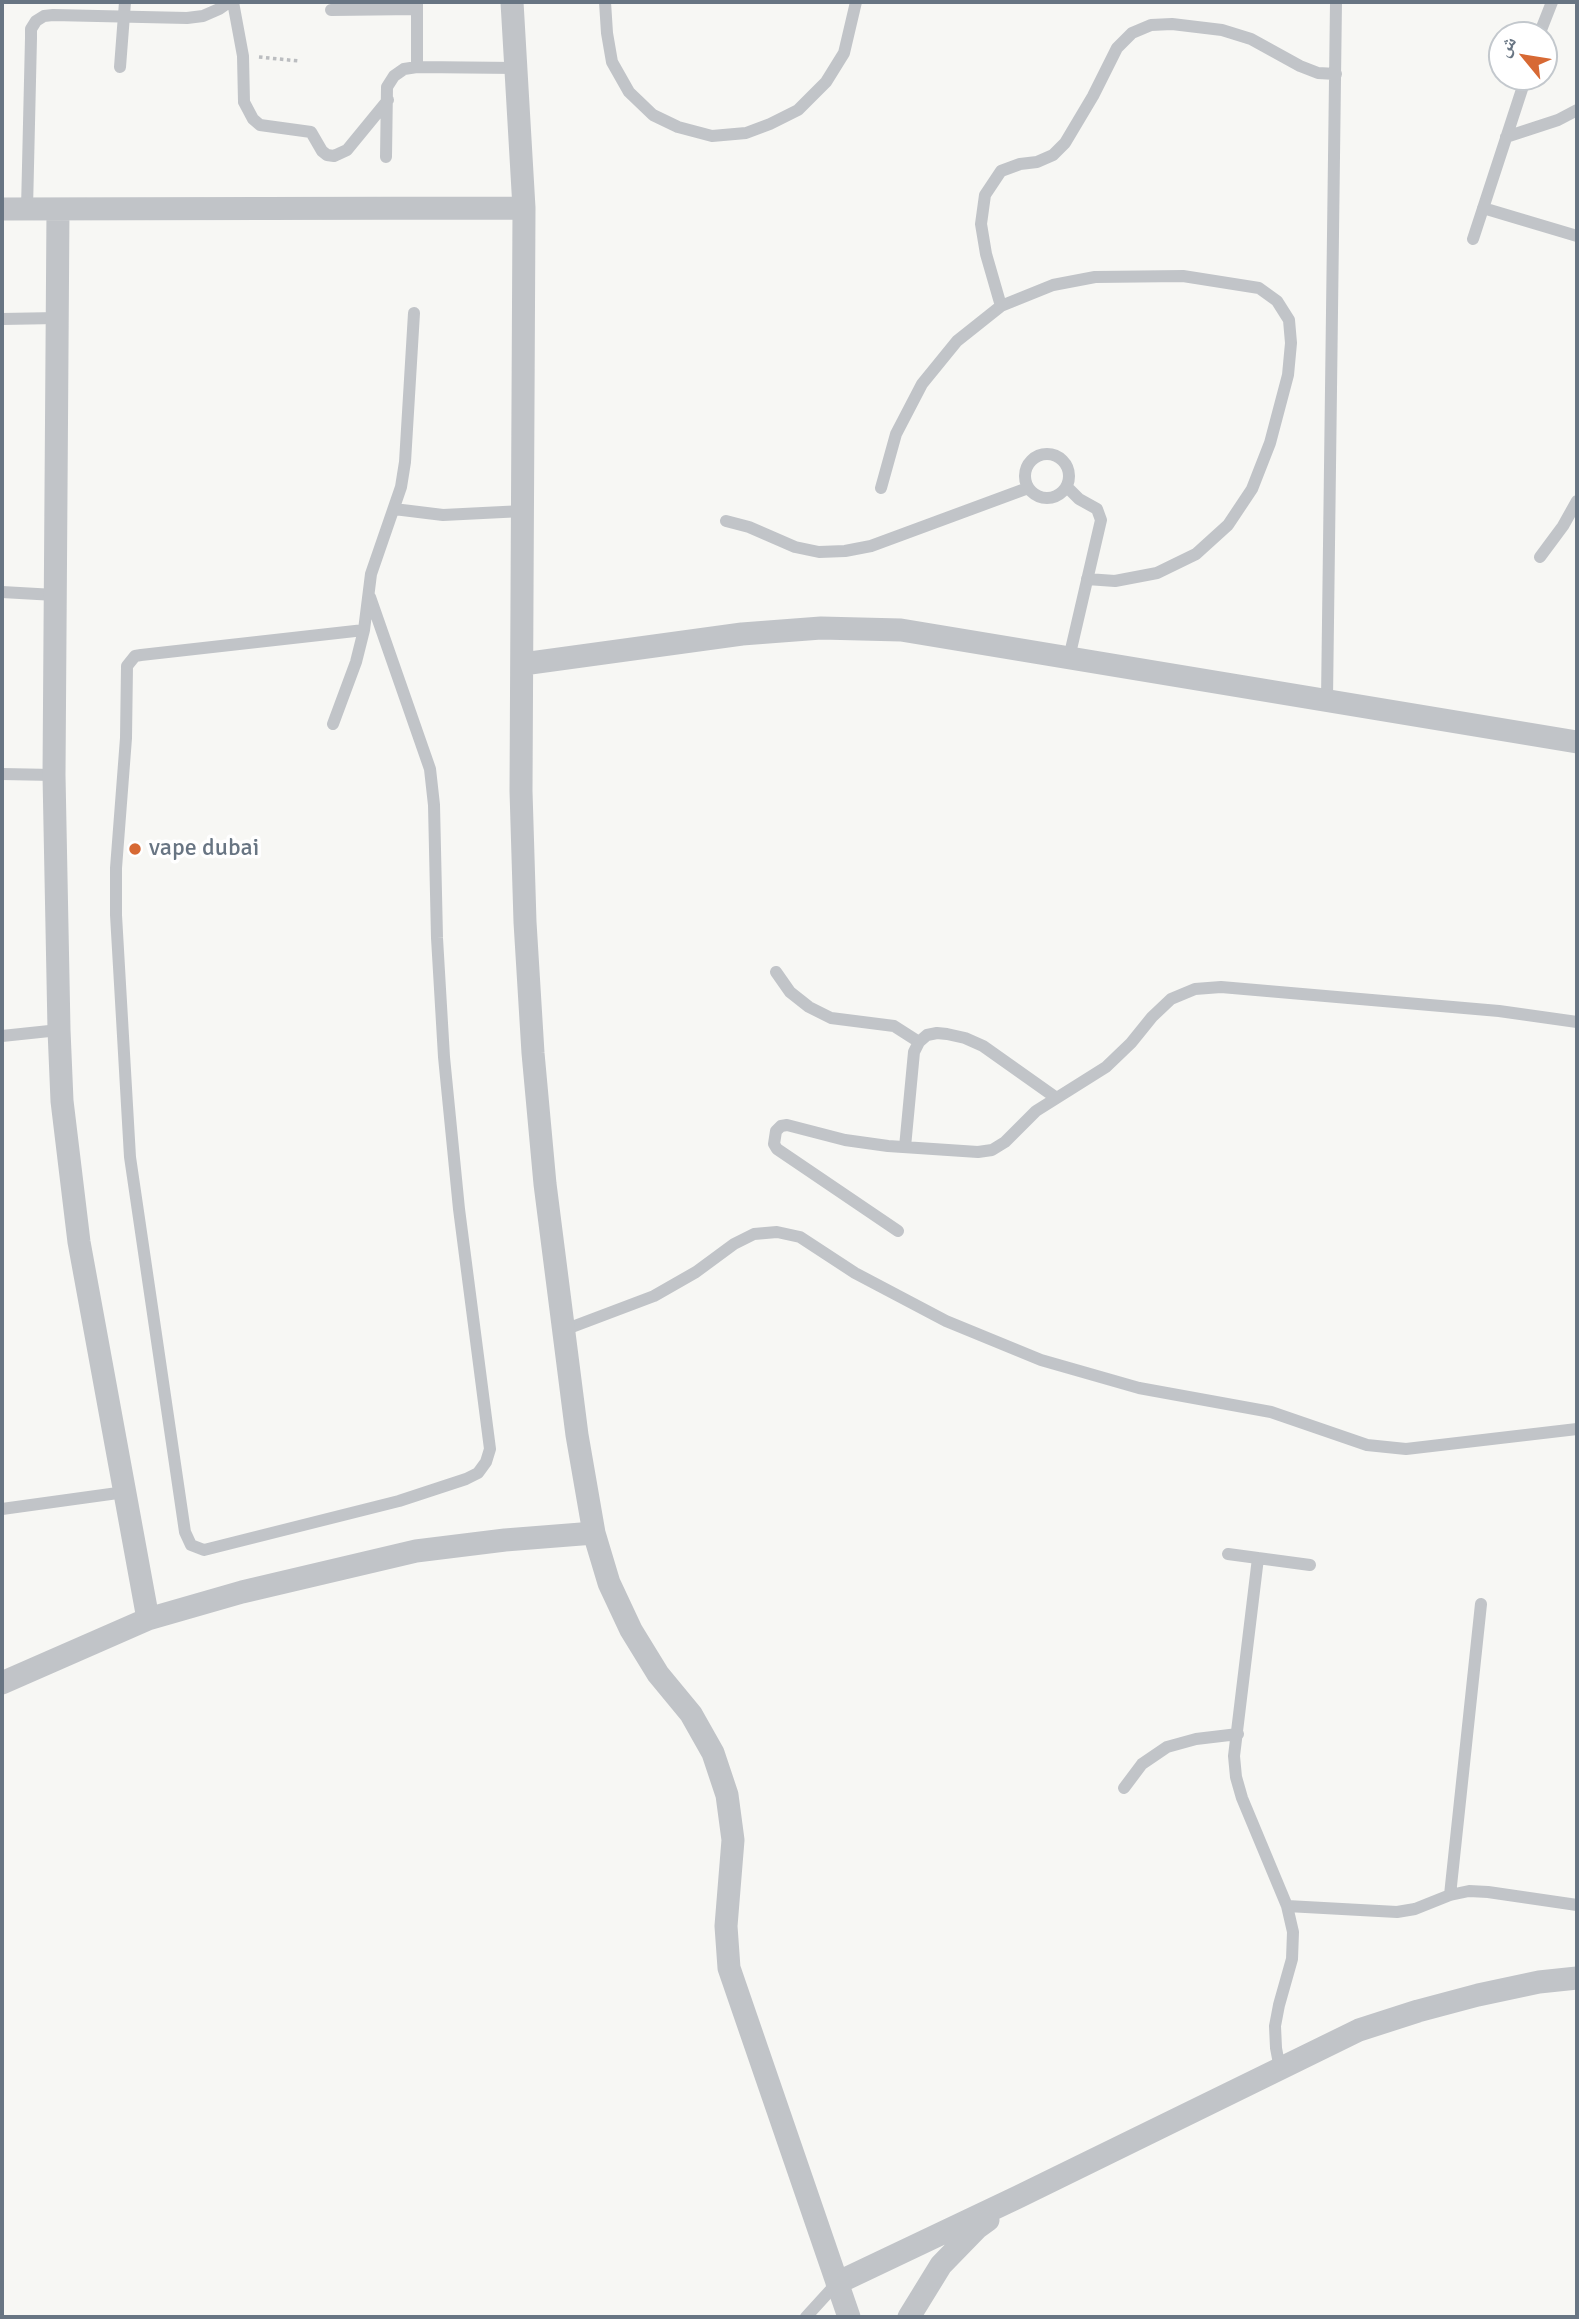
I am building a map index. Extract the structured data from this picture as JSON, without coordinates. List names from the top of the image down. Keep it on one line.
{"places":["vape dubai"],"north":"top left"}
